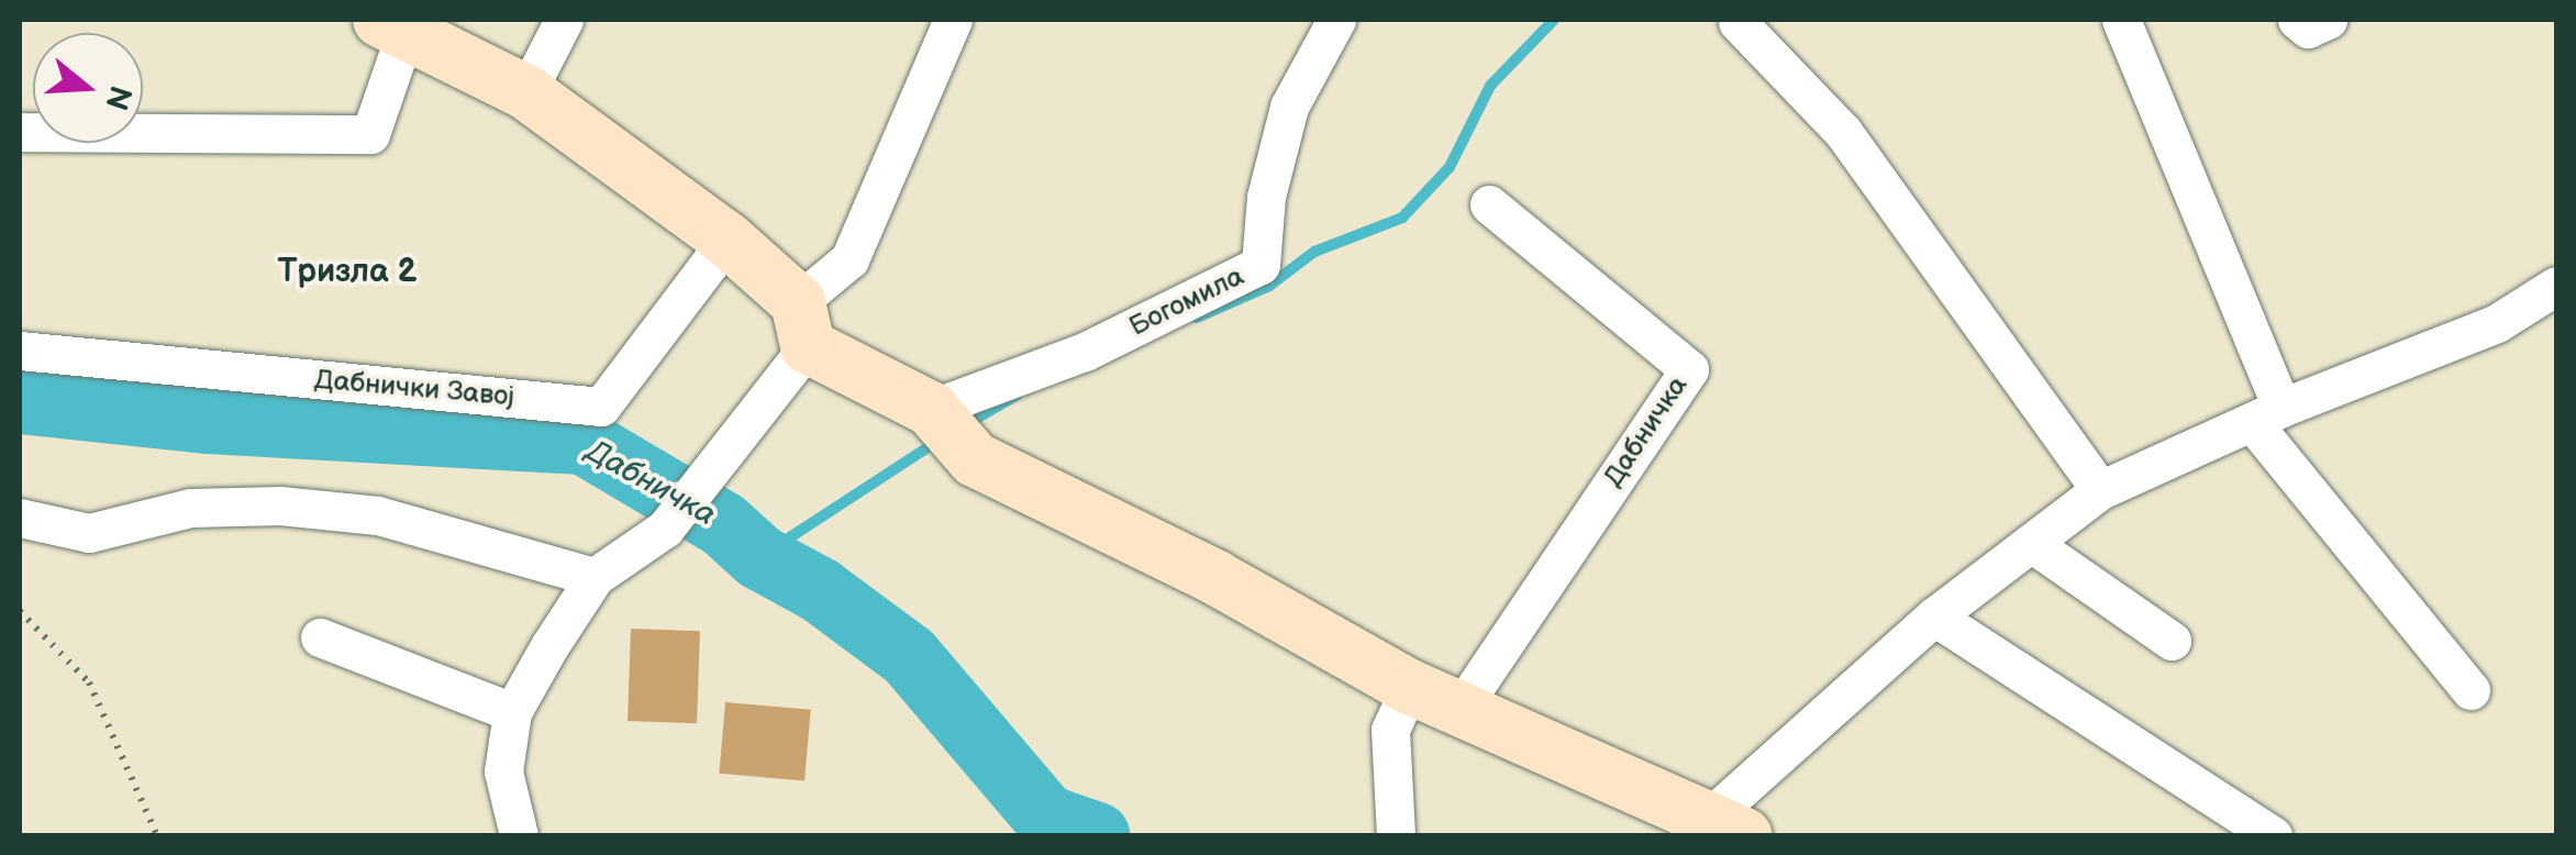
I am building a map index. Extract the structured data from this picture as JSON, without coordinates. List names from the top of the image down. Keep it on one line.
{"streets":{"street":["Богомила","Дабнички Завој","Дабничка"]},"districts":["Тризла 2"],"water":["Дабничка"],"north":"right"}
